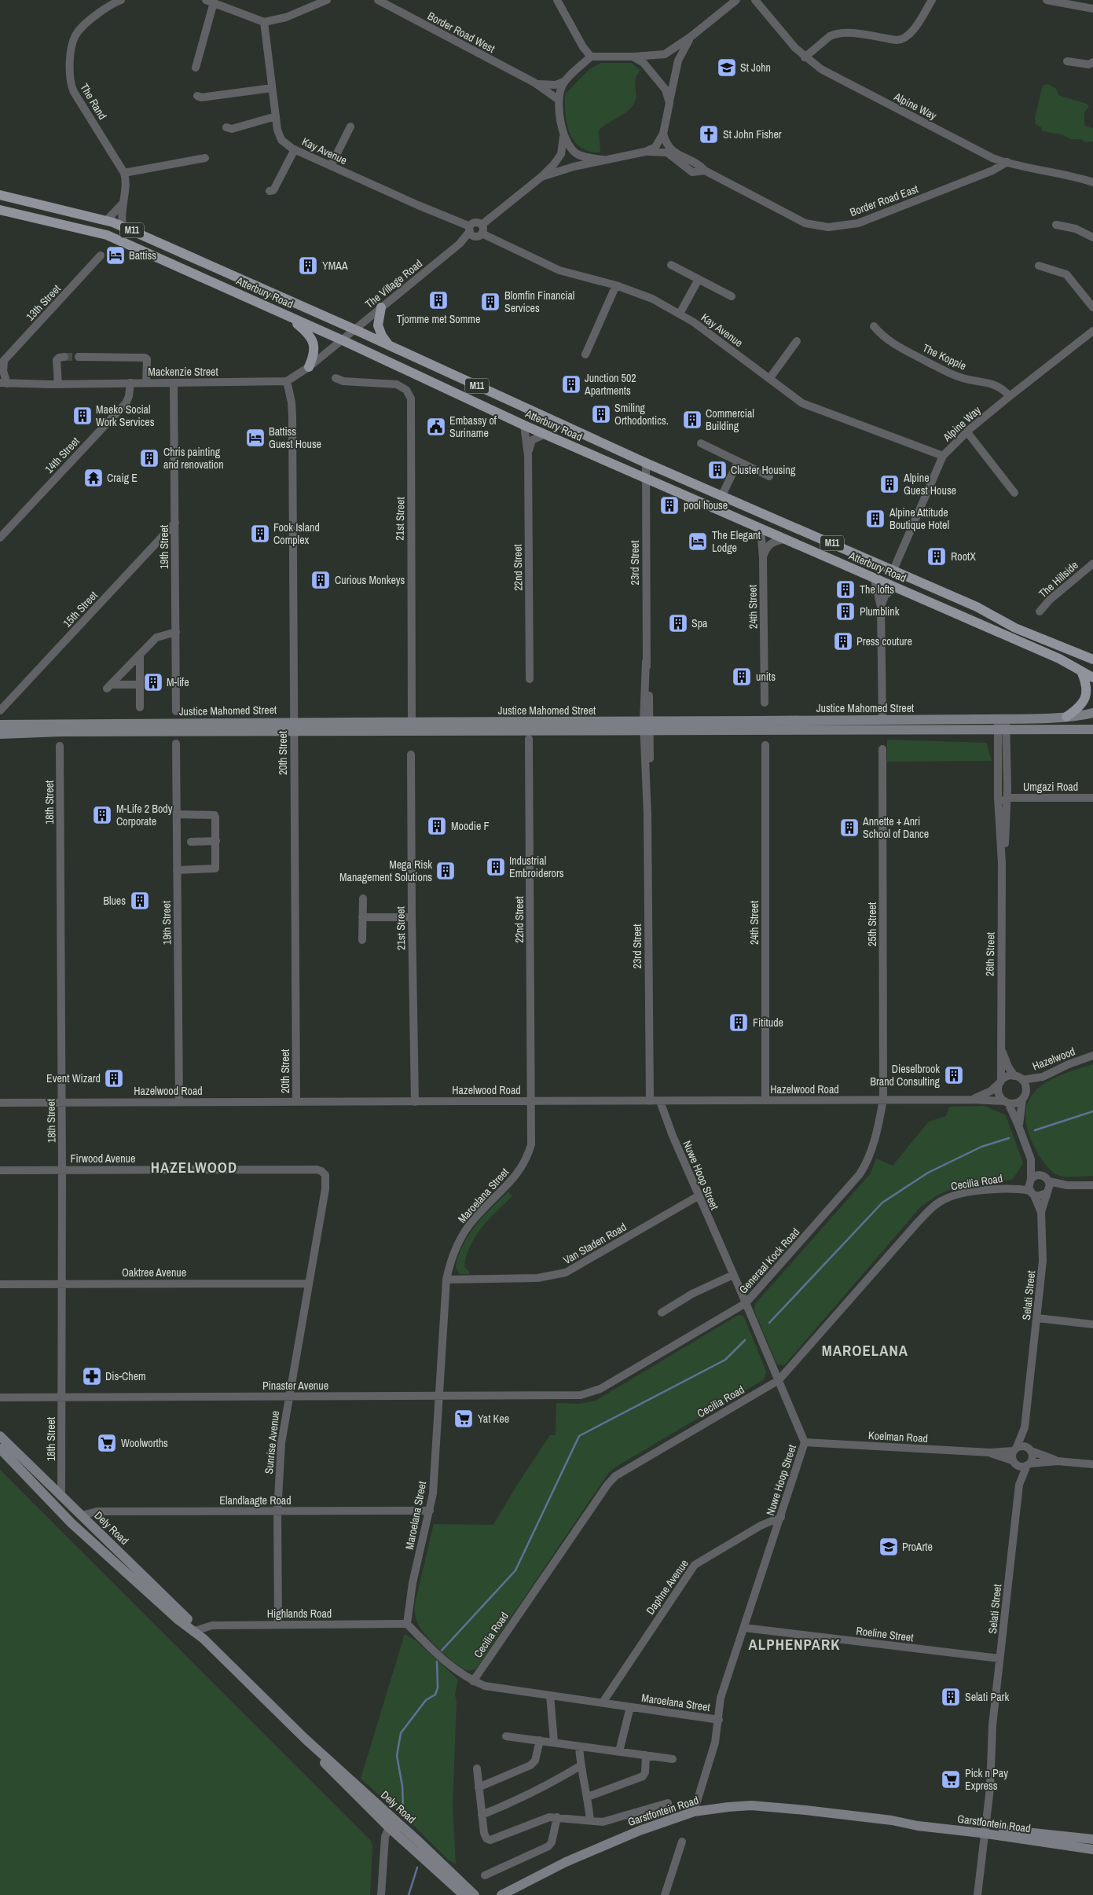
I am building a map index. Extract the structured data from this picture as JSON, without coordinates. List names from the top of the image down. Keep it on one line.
{"streets":{"main road":["M11","Atterbury Road","Justice Mahomed Street","Dely Road","Garstfontein Road"],"street":["Border Road West","The Rand","Alpine Way","Kay Avenue","Border Road East","The Village Road","13th Street","The Koppie","Mackenzie Street","14th Street","21st Street","19th Street","23rd Street","22nd Street","The Hillside","24th Street","15th Street","20th Street","Umgazi Road","18th Street","25th Street","26th Street","Hazelwood","Hazelwood Road","Firwood Avenue","Nuwe Hoop Street","Cecilia Road","Maroelana Street","Van Staden Road","Generaal Kock Road","Oaktree Avenue","Selati Street","Pinaster Avenue","Koelman Road","Sunrise Avenue","Elandlaagte Road","Daphne Avenue","Highlands Road","Roeline Street"]},"crossings":[["Border Road West","Border Road East"],["Alpine Way","Kay Avenue"],["Alpine Way","Border Road East"],["Alpine Way","Atterbury Road"],["Alpine Way","The Koppie"],["Kay Avenue","The Village Road"],["The Village Road","Atterbury Road"],["The Village Road","Mackenzie Street"],["Atterbury Road","Mackenzie Street"],["Atterbury Road","23rd Street"],["Atterbury Road","22nd Street"],["Atterbury Road","24th Street"],["Mackenzie Street","14th Street"],["Mackenzie Street","19th Street"],["Mackenzie Street","20th Street"],["21st Street","Justice Mahomed Street"],["21st Street","Hazelwood Road"],["19th Street","15th Street"],["19th Street","Hazelwood Road"],["23rd Street","Justice Mahomed Street"],["23rd Street","Hazelwood Road"],["22nd Street","Hazelwood Road"],["22nd Street","Maroelana Street"],["24th Street","Hazelwood Road"],["Justice Mahomed Street","20th Street"],["Justice Mahomed Street","26th Street"],["20th Street","Hazelwood Road"],["Umgazi Road","26th Street"],["18th Street","Hazelwood Road"],["18th Street","Firwood Avenue"],["18th Street","Oaktree Avenue"],["18th Street","Pinaster Avenue"],["18th Street","Dely Road"],["25th Street","Hazelwood Road"],["25th Street","Generaal Kock Road"],["26th Street","Hazelwood"],["26th Street","Hazelwood Road"],["Hazelwood","Hazelwood Road"],["Hazelwood Road","Nuwe Hoop Street"],["Hazelwood Road","Maroelana Street"],["Hazelwood Road","Generaal Kock Road"],["Firwood Avenue","Sunrise Avenue"],["Nuwe Hoop Street","Cecilia Road"],["Nuwe Hoop Street","Maroelana Street"],["Nuwe Hoop Street","Van Staden Road"],["Nuwe Hoop Street","Generaal Kock Road"],["Nuwe Hoop Street","Koelman Road"],["Nuwe Hoop Street","Daphne Avenue"],["Nuwe Hoop Street","Roeline Street"],["Nuwe Hoop Street","Garstfontein Road"],["Cecilia Road","Maroelana Street"],["Cecilia Road","Selati Street"],["Maroelana Street","Van Staden Road"],["Maroelana Street","Pinaster Avenue"],["Maroelana Street","Elandlaagte Road"],["Maroelana Street","Daphne Avenue"],["Maroelana Street","Highlands Road"],["Generaal Kock Road","Pinaster Avenue"],["Oaktree Avenue","Sunrise Avenue"],["Selati Street","Koelman Road"],["Selati Street","Roeline Street"],["Selati Street","Garstfontein Road"],["Pinaster Avenue","Sunrise Avenue"],["Sunrise Avenue","Elandlaagte Road"],["Sunrise Avenue","Highlands Road"],["Elandlaagte Road","Dely Road"],["Dely Road","Highlands Road"]],"districts":["HAZELWOOD","MAROELANA","ALPHENPARK"],"places":{"school or university":["St John","ProArte"],"church":["St John Fisher"],"hotel":["Battiss","Battiss Guest House","The Elegant Lodge"],"building":["YMAA","Tjomme met Somme","Blomfin Financial Services","Junction 502 Apartments","Smiling Orthodontics.","Maeko Social Work Services","Commercial Building","Chris painting and renovation","Cluster Housing","Alpine Guest House","pool house","Alpine Attitude Boutique Hotel","Fook Island Complex","RootX","Curious Monkeys","The lofts","Plumblink","Spa","Press couture","units","M-life","M-Life 2 Body Corporate","Moodie F","Annette + Anri School of Dance","Industrial Embroiderors","Mega Risk Management Solutions","Blues","Fititude","Dieselbrook Brand Consulting","Event Wizard","Selati Park"],"public building":["Embassy of Suriname"],"temple":["Craig E"],"pharmacy":["Dis-Chem"],"supermarket":["Yat Kee","Woolworths","Pick n Pay Express"]}}
